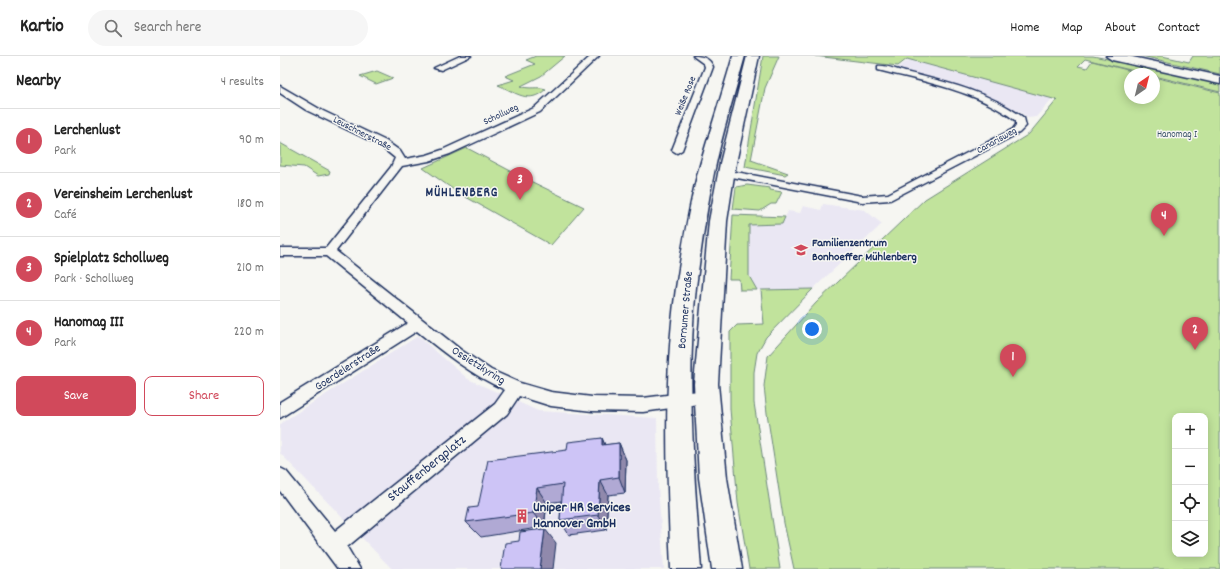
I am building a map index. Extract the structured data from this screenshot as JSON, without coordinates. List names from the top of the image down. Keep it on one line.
{"streets":{"main road":["Bornumer Straße"],"street":["Weiße Rose","Schollweg","Leuschnerstraße","Canarisweg","Ossietzkyring","Goerdelerstraße","Stauffenbergplatz"]},"crossings":[["Schollweg","Leuschnerstraße"],["Leuschnerstraße","Ossietzkyring"],["Canarisweg","Bornumer Straße"],["Bornumer Straße","Ossietzkyring"],["Ossietzkyring","Goerdelerstraße"],["Ossietzkyring","Stauffenbergplatz"]],"districts":["MÜHLENBERG"],"parks":["Hanomag I"],"places":{"school or university":["Familienzentrum Bonhoeffer Mühlenberg"],"building":["Uniper HR Services Hannover GmbH"]},"north":"top right","page":{"header":"Kartio","search":"Search here","nav":["Home","Map","About","Contact"],"heading":["Nearby","4 results"],"list":[{"mark":"1","name":"Lerchenlust","note":"Park","value":"90 m"},{"mark":"2","name":"Vereinsheim Lerchenlust","note":"Café","value":"180 m"},{"mark":"3","name":"Spielplatz Schollweg","note":"Park · Schollweg","value":"210 m"},{"mark":"4","name":"Hanomag III","note":"Park","value":"220 m"}],"pins":["3","4","2","1"],"buttons":["Save","Share"],"map_buttons":["+","−"]}}
